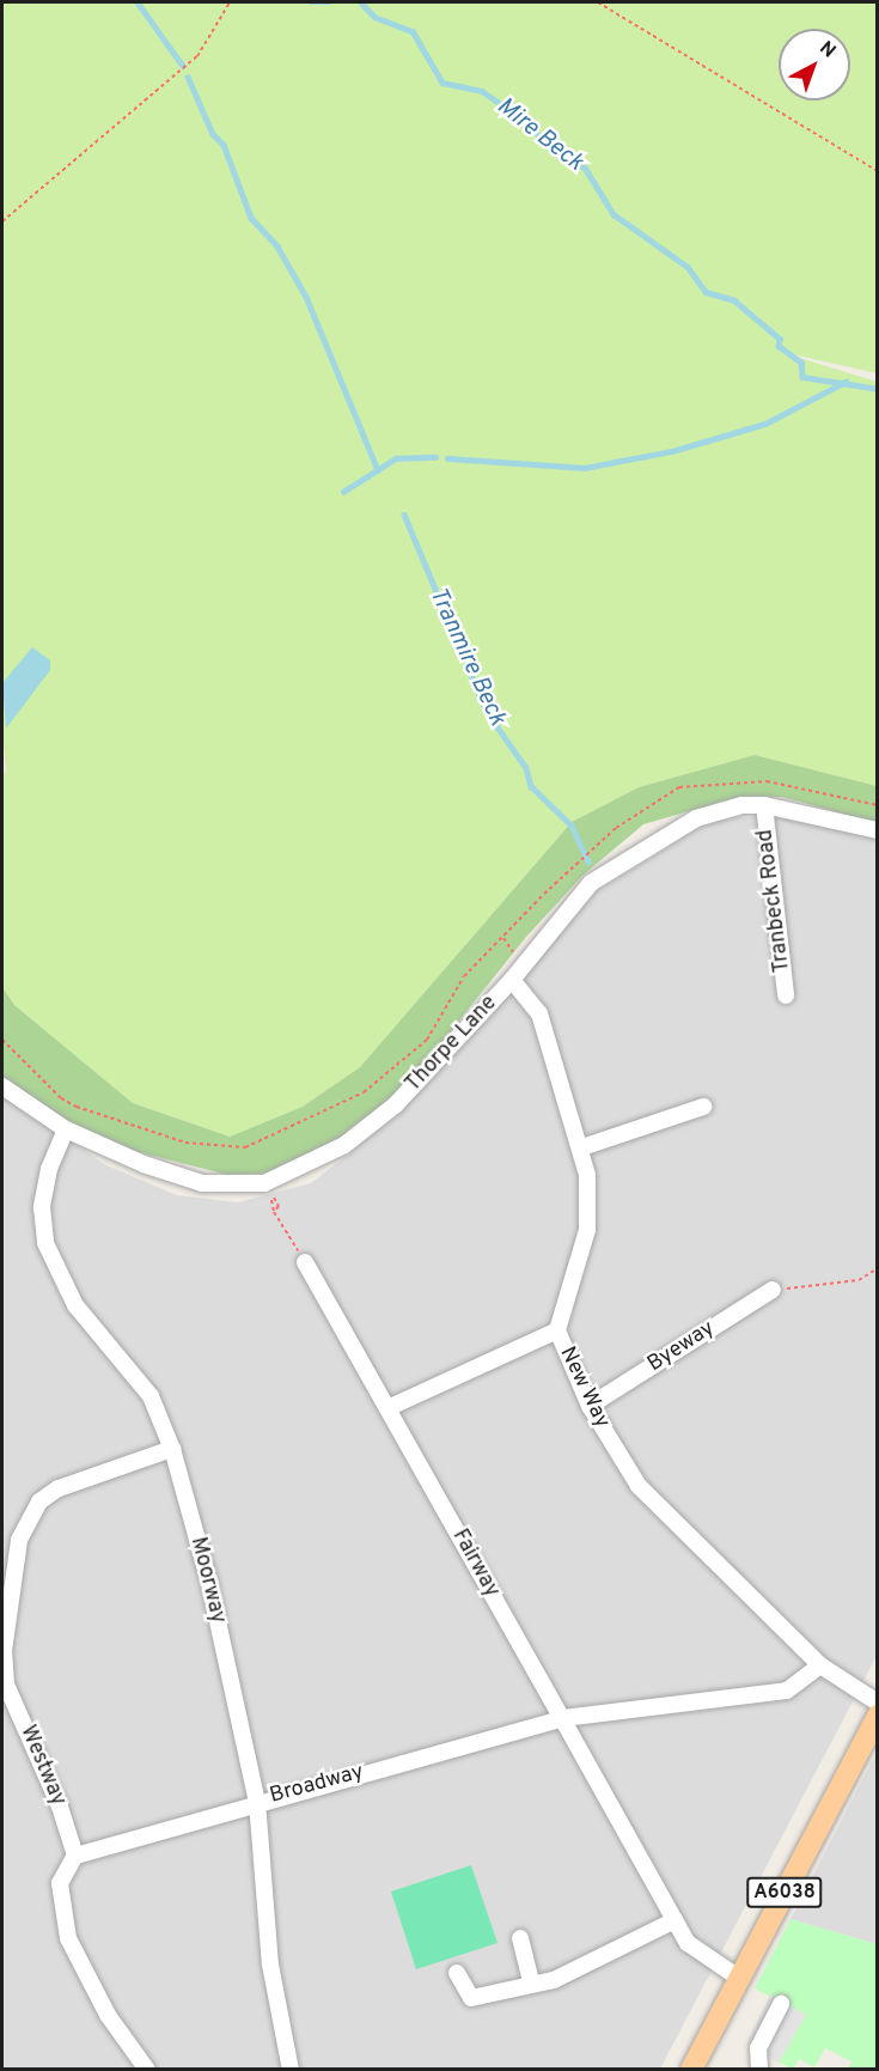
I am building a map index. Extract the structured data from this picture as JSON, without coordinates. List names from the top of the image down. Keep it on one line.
{"streets":{"main road":["A6038"],"street":["Tranbeck Road","Thorpe Lane","Byeway","New Way","Fairway","Moorway","Westway","Broadway"]},"crossings":[["Tranbeck Road","Thorpe Lane"],["Thorpe Lane","New Way"],["Thorpe Lane","Moorway"],["Byeway","New Way"],["New Way","Broadway"],["Fairway","Broadway"],["Fairway","A6038"],["Moorway","Westway"],["Moorway","Broadway"],["Westway","Broadway"]],"water":["Mire Beck","Tranmire Beck"],"north":"top right"}
